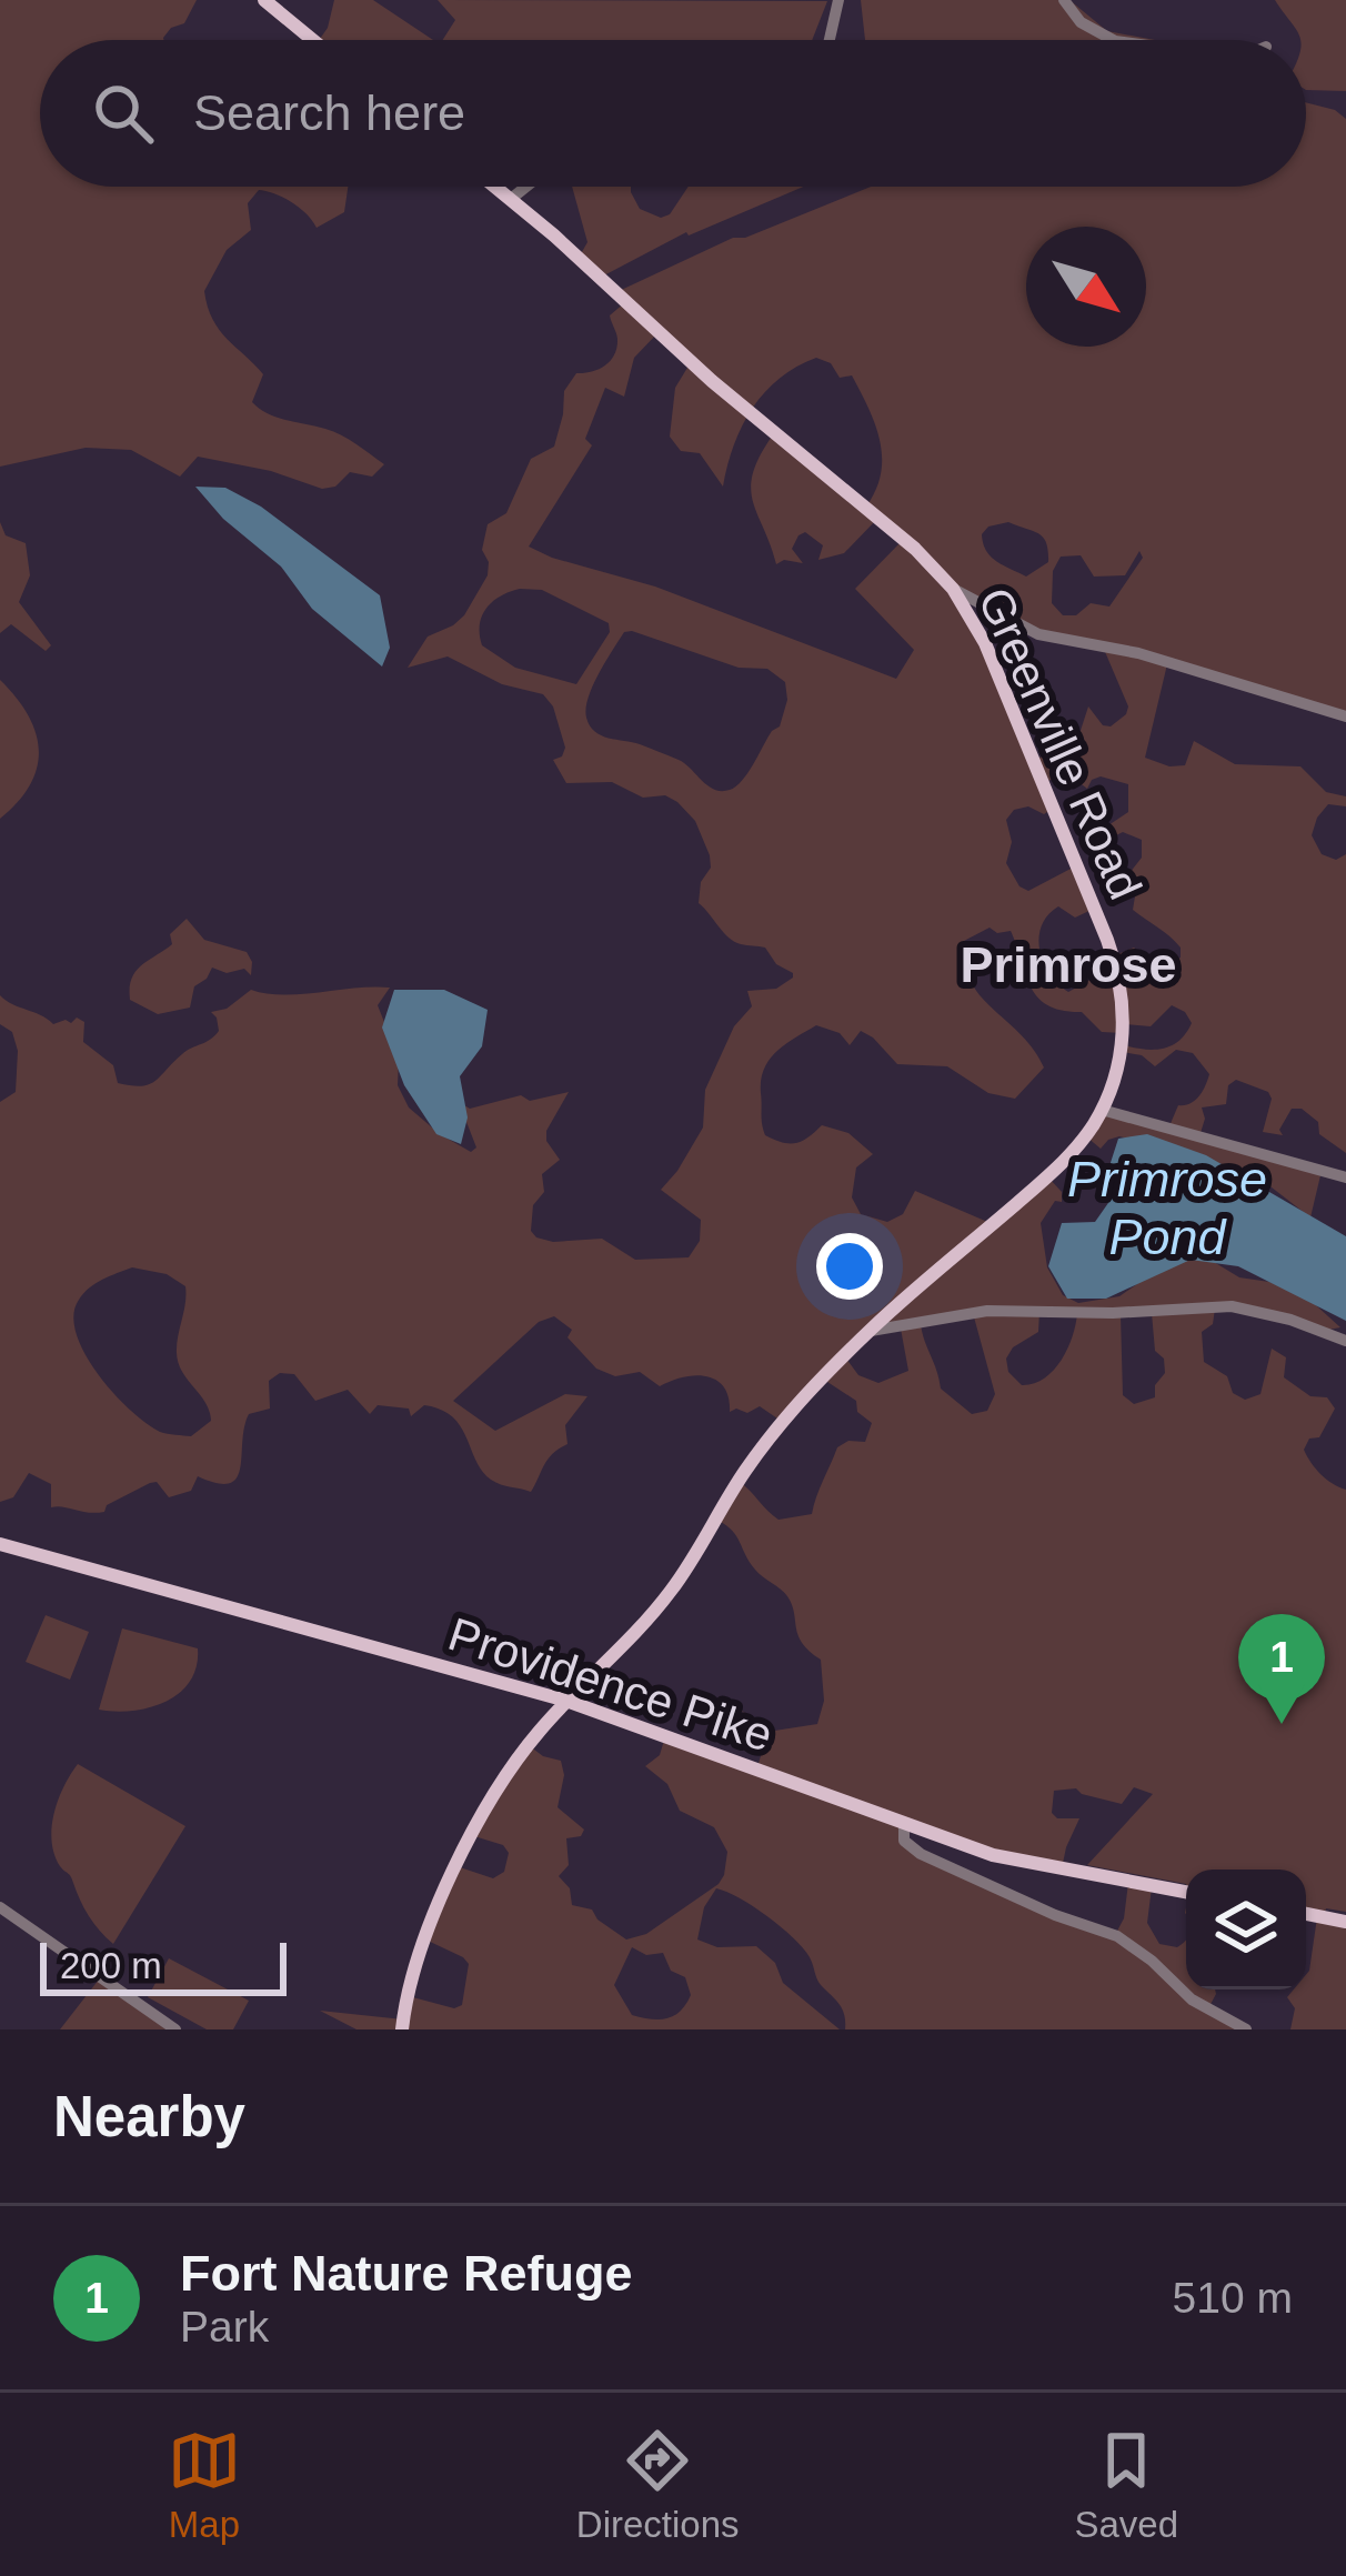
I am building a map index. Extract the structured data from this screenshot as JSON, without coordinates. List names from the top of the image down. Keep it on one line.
{"streets":{"main road":["Greenville Road","Providence Pike"]},"crossings":[["Greenville Road","Providence Pike"]],"districts":["Primrose"],"water":["Primrose Pond"],"scale_bar":"200 m","north":"bottom right","page":{"search":"Search here","pins":"1","scale":"200 m","heading":"Nearby","list":[{"mark":"1","name":"Fort Nature Refuge","note":"Park","value":"510 m"}],"nav":["Map","Directions","Saved"]}}
